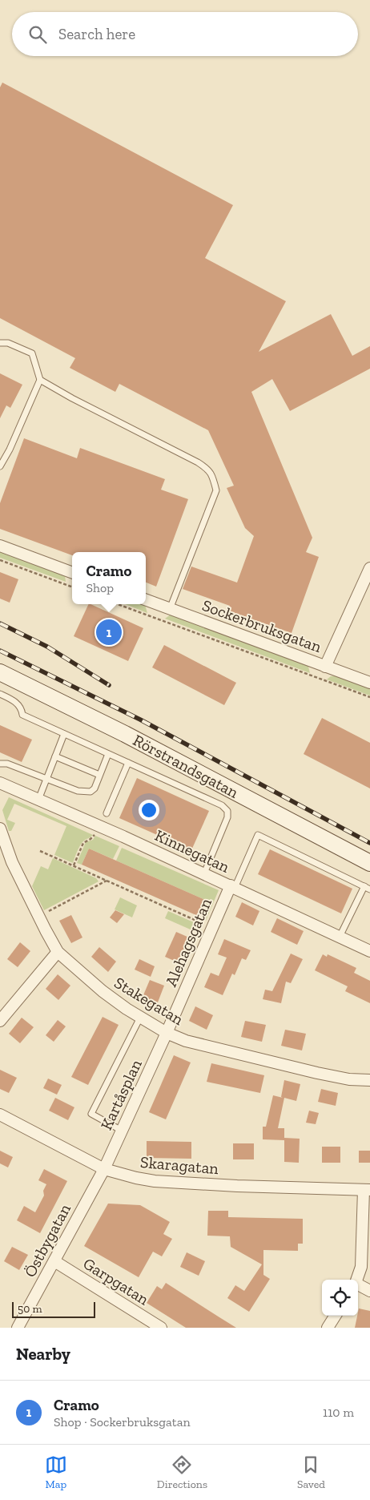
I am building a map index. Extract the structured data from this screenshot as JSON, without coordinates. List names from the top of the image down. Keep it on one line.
{"streets":{"main road":["Rörstrandsgatan"],"street":["Sockerbruksgatan","Kinnegatan","Alehagsgatan","Stakegatan","Kartåsplan","Skaragatan","Östbygatan","Garpgatan"]},"crossings":[["Kinnegatan","Alehagsgatan"],["Alehagsgatan","Stakegatan"],["Alehagsgatan","Kartåsplan"],["Stakegatan","Kartåsplan"],["Kartåsplan","Skaragatan"],["Kartåsplan","Östbygatan"],["Skaragatan","Östbygatan"],["Östbygatan","Garpgatan"]],"scale_bar":"50 m","page":{"search":"Search here","popup":["Cramo","Shop"],"pins":"1","scale":"50 m","heading":"Nearby","list":[{"mark":"1","name":"Cramo","note":"Shop · Sockerbruksgatan","value":"110 m"}],"nav":["Map","Directions","Saved"]}}
